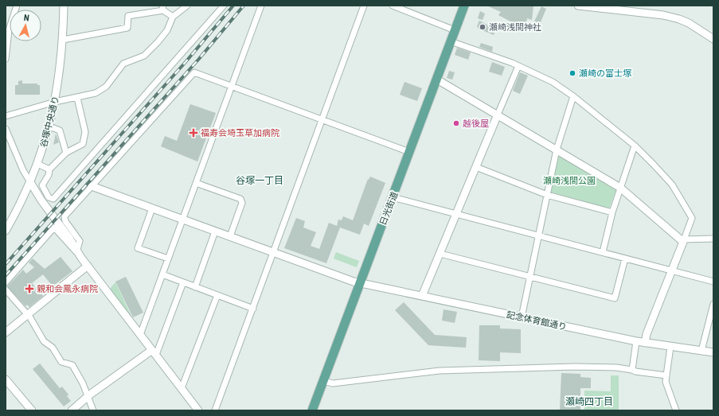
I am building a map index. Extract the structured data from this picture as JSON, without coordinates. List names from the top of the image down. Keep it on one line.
{"streets":{"main road":["日光街道"],"street":["谷塚中央通り","記念体育館通り"]},"crossings":[["日光街道","記念体育館通り"]],"districts":["谷塚一丁目","瀬崎四丁目"],"parks":["瀬崎浅間公園"],"places":{"other":["瀬崎浅間神社","瀬崎の富士塚","越後屋"],"health":["福寿会埼玉草加病院","親和会鳳永病院"]},"north":"top"}
